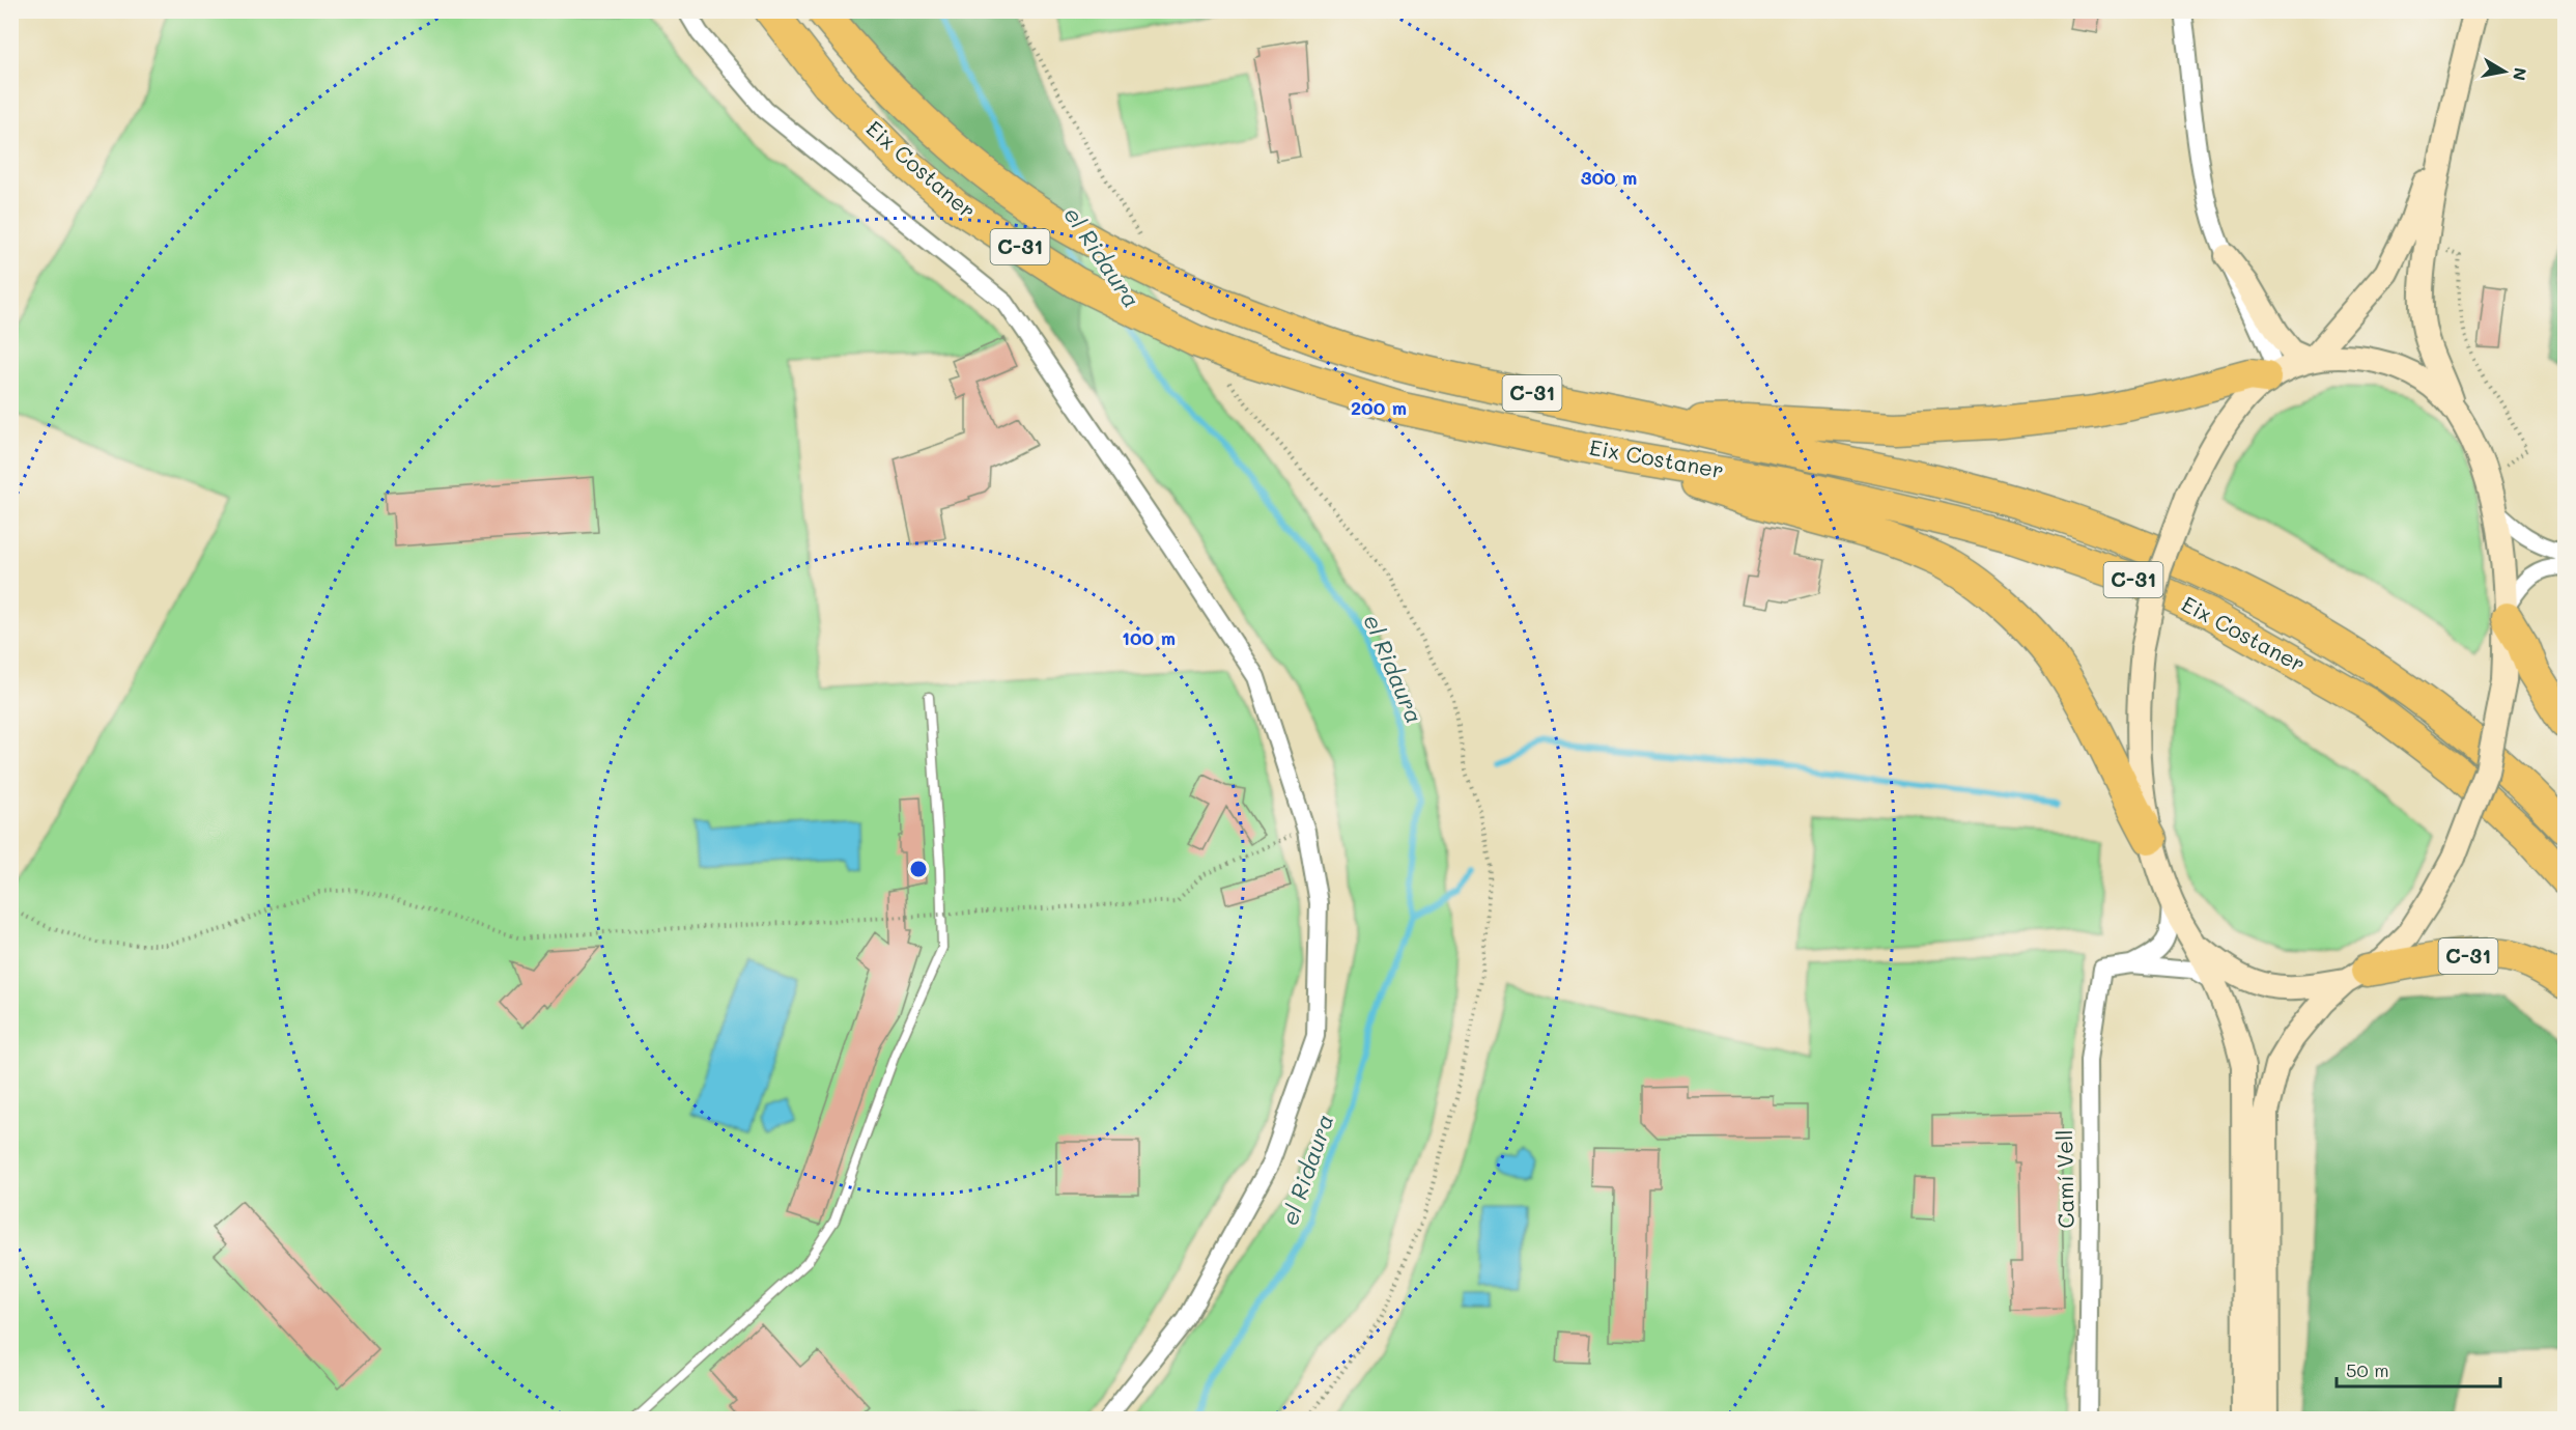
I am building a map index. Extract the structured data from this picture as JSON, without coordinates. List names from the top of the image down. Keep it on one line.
{"streets":{"highway":["Eix Costaner","C-31"],"street":["Camí Vell"]},"water":["el Ridaura"],"scale_bar":"50 m","north":"right","rings":["300 m","200 m","100 m"]}
